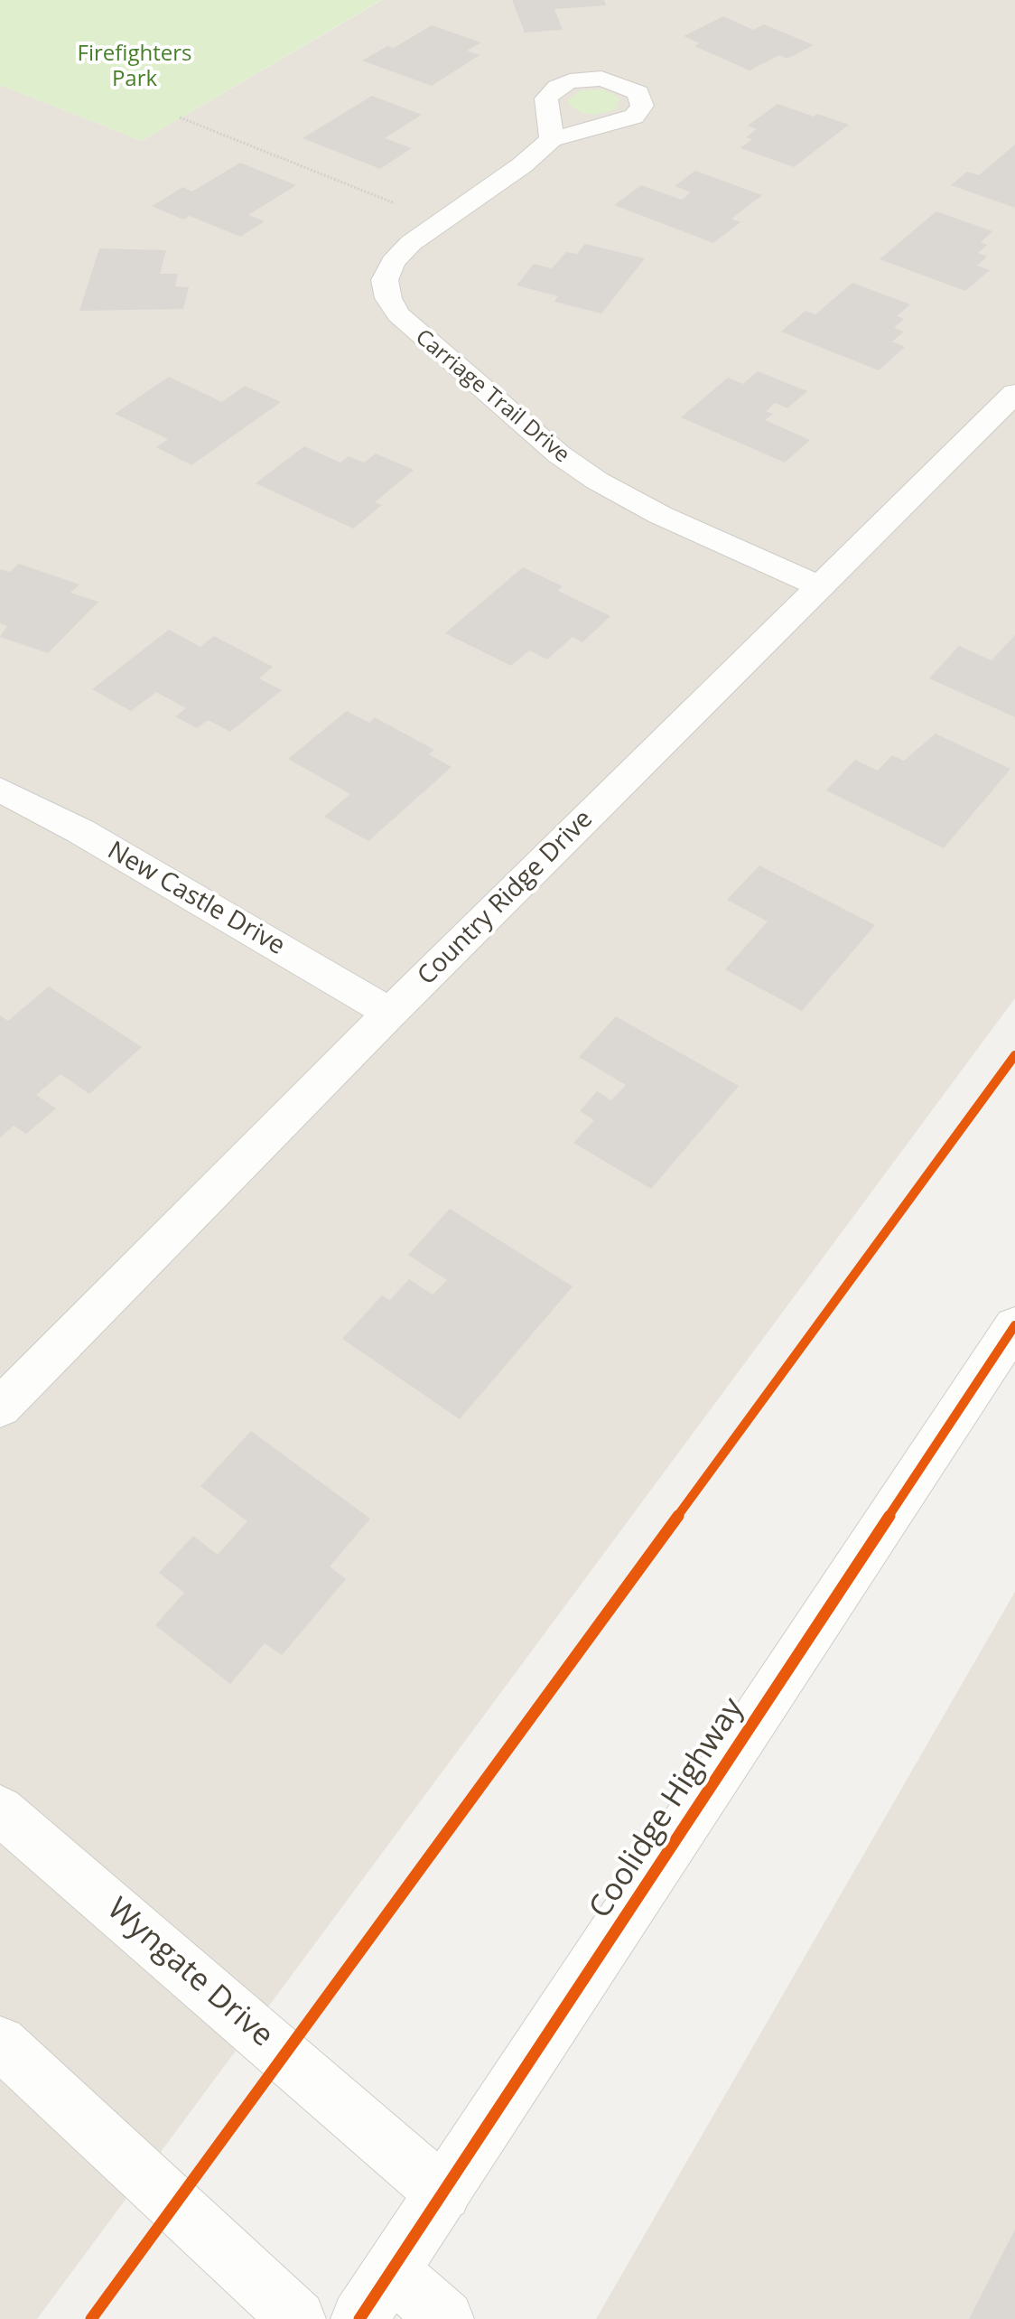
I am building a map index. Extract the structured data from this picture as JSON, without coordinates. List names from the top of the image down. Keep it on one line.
{"streets":{"street":["Carriage Trail Drive","Country Ridge Drive","New Castle Drive","Coolidge Highway","Wyngate Drive"]},"crossings":[["Carriage Trail Drive","Country Ridge Drive"],["Country Ridge Drive","New Castle Drive"],["Coolidge Highway","Wyngate Drive"]],"parks":["Firefighters Park"]}
